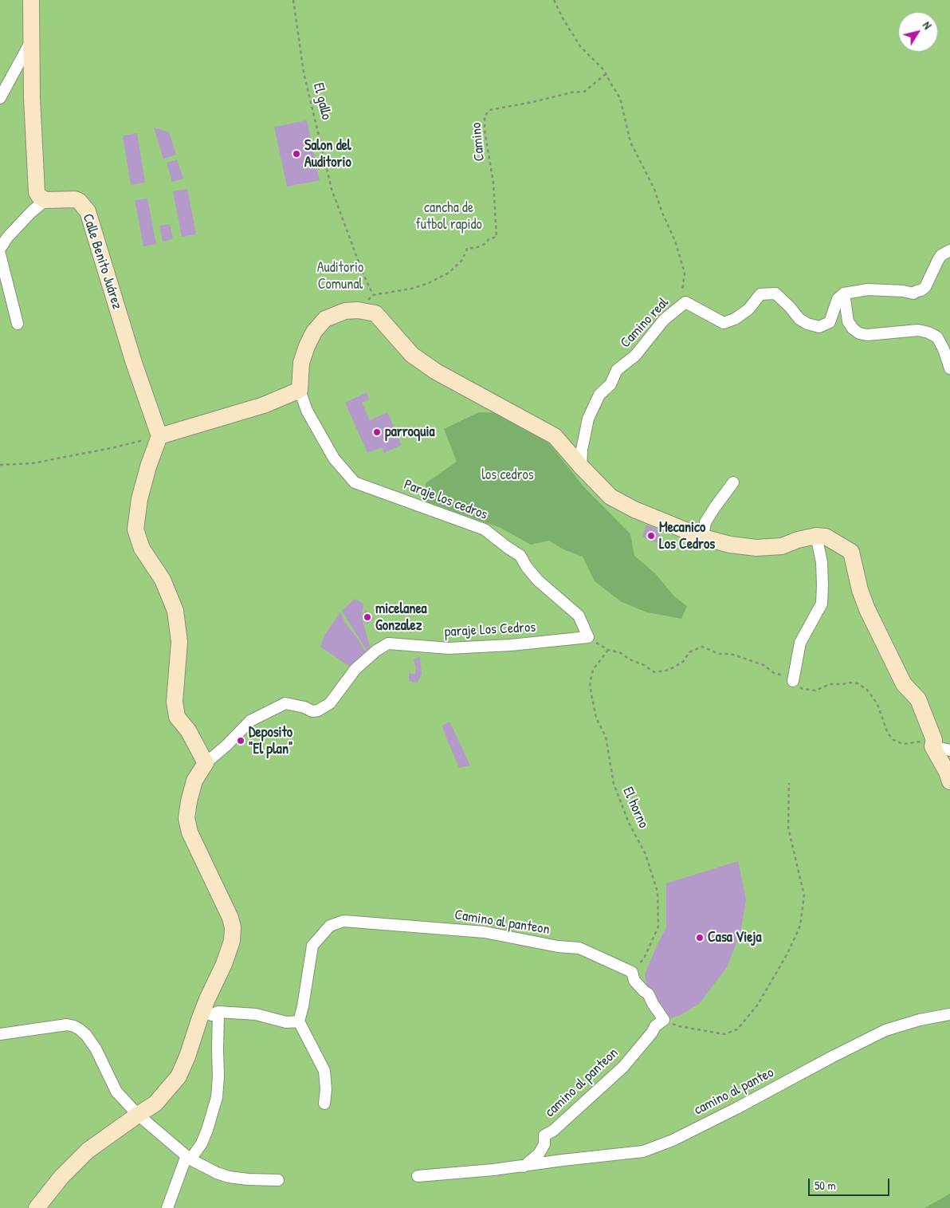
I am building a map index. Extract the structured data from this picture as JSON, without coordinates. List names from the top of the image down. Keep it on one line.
{"streets":{"main road":["Calle Benito Juárez"],"street":["Camino real","Paraje los cedros","paraje Los Cedros","Camino al panteon","camino al panteon","camino al panteo"],"path":["El gallo","Camino","El horno"]},"crossings":[["El gallo","Camino"],["Paraje los cedros","paraje Los Cedros"],["El horno","Camino al panteon"],["camino al panteon","camino al panteo"]],"parks":["cancha de futbol rapido","Auditorio Comunal","los cedros"],"places":["Salon del Auditorio","parroquia","Mecanico Los Cedros","micelanea Gonzalez","Deposito \"El plan\"","Casa Vieja"],"scale_bar":"50 m","north":"top right"}
